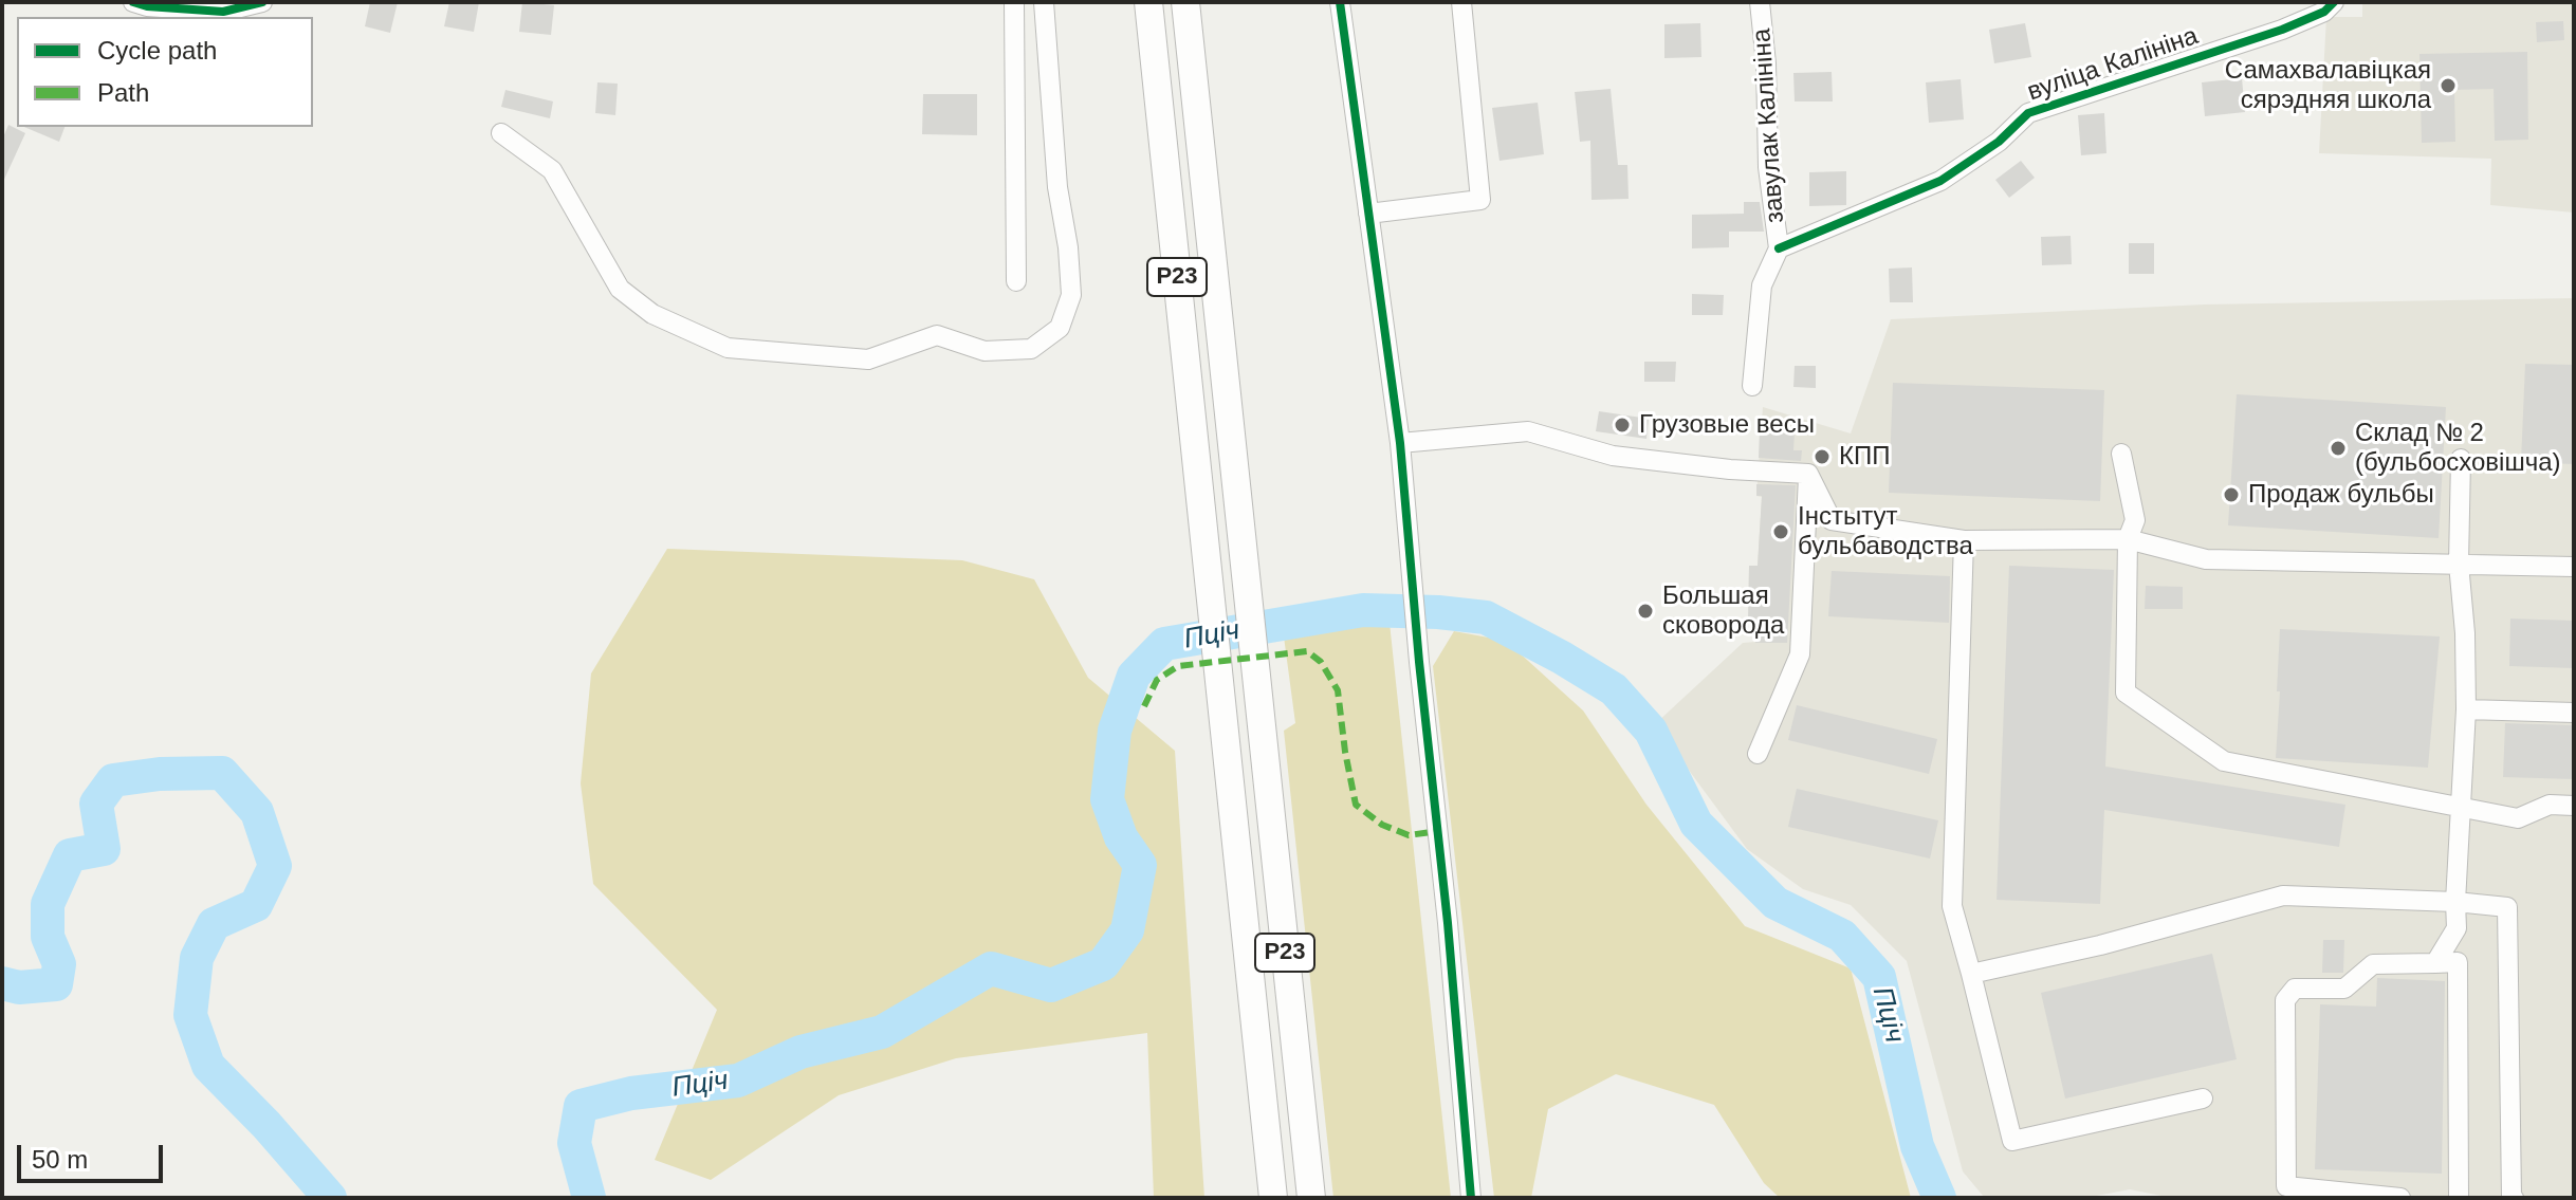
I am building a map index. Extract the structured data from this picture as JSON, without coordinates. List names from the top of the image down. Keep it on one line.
{"streets":{"highway":["Р23"],"street":["вуліца Калініна","завулак Калініна"]},"crossings":[["вуліца Калініна","завулак Калініна"]],"water":["Пціч"],"places":["Самахвалавіцкая сярэдняя школа","Грузовые весы","Склад № 2 (бульбосховішча)","КПП","Продаж бульбы","Інстытут бульбаводства","Большая сковорода"],"legend":["Cycle path","Path"],"scale_bar":"50 m"}
